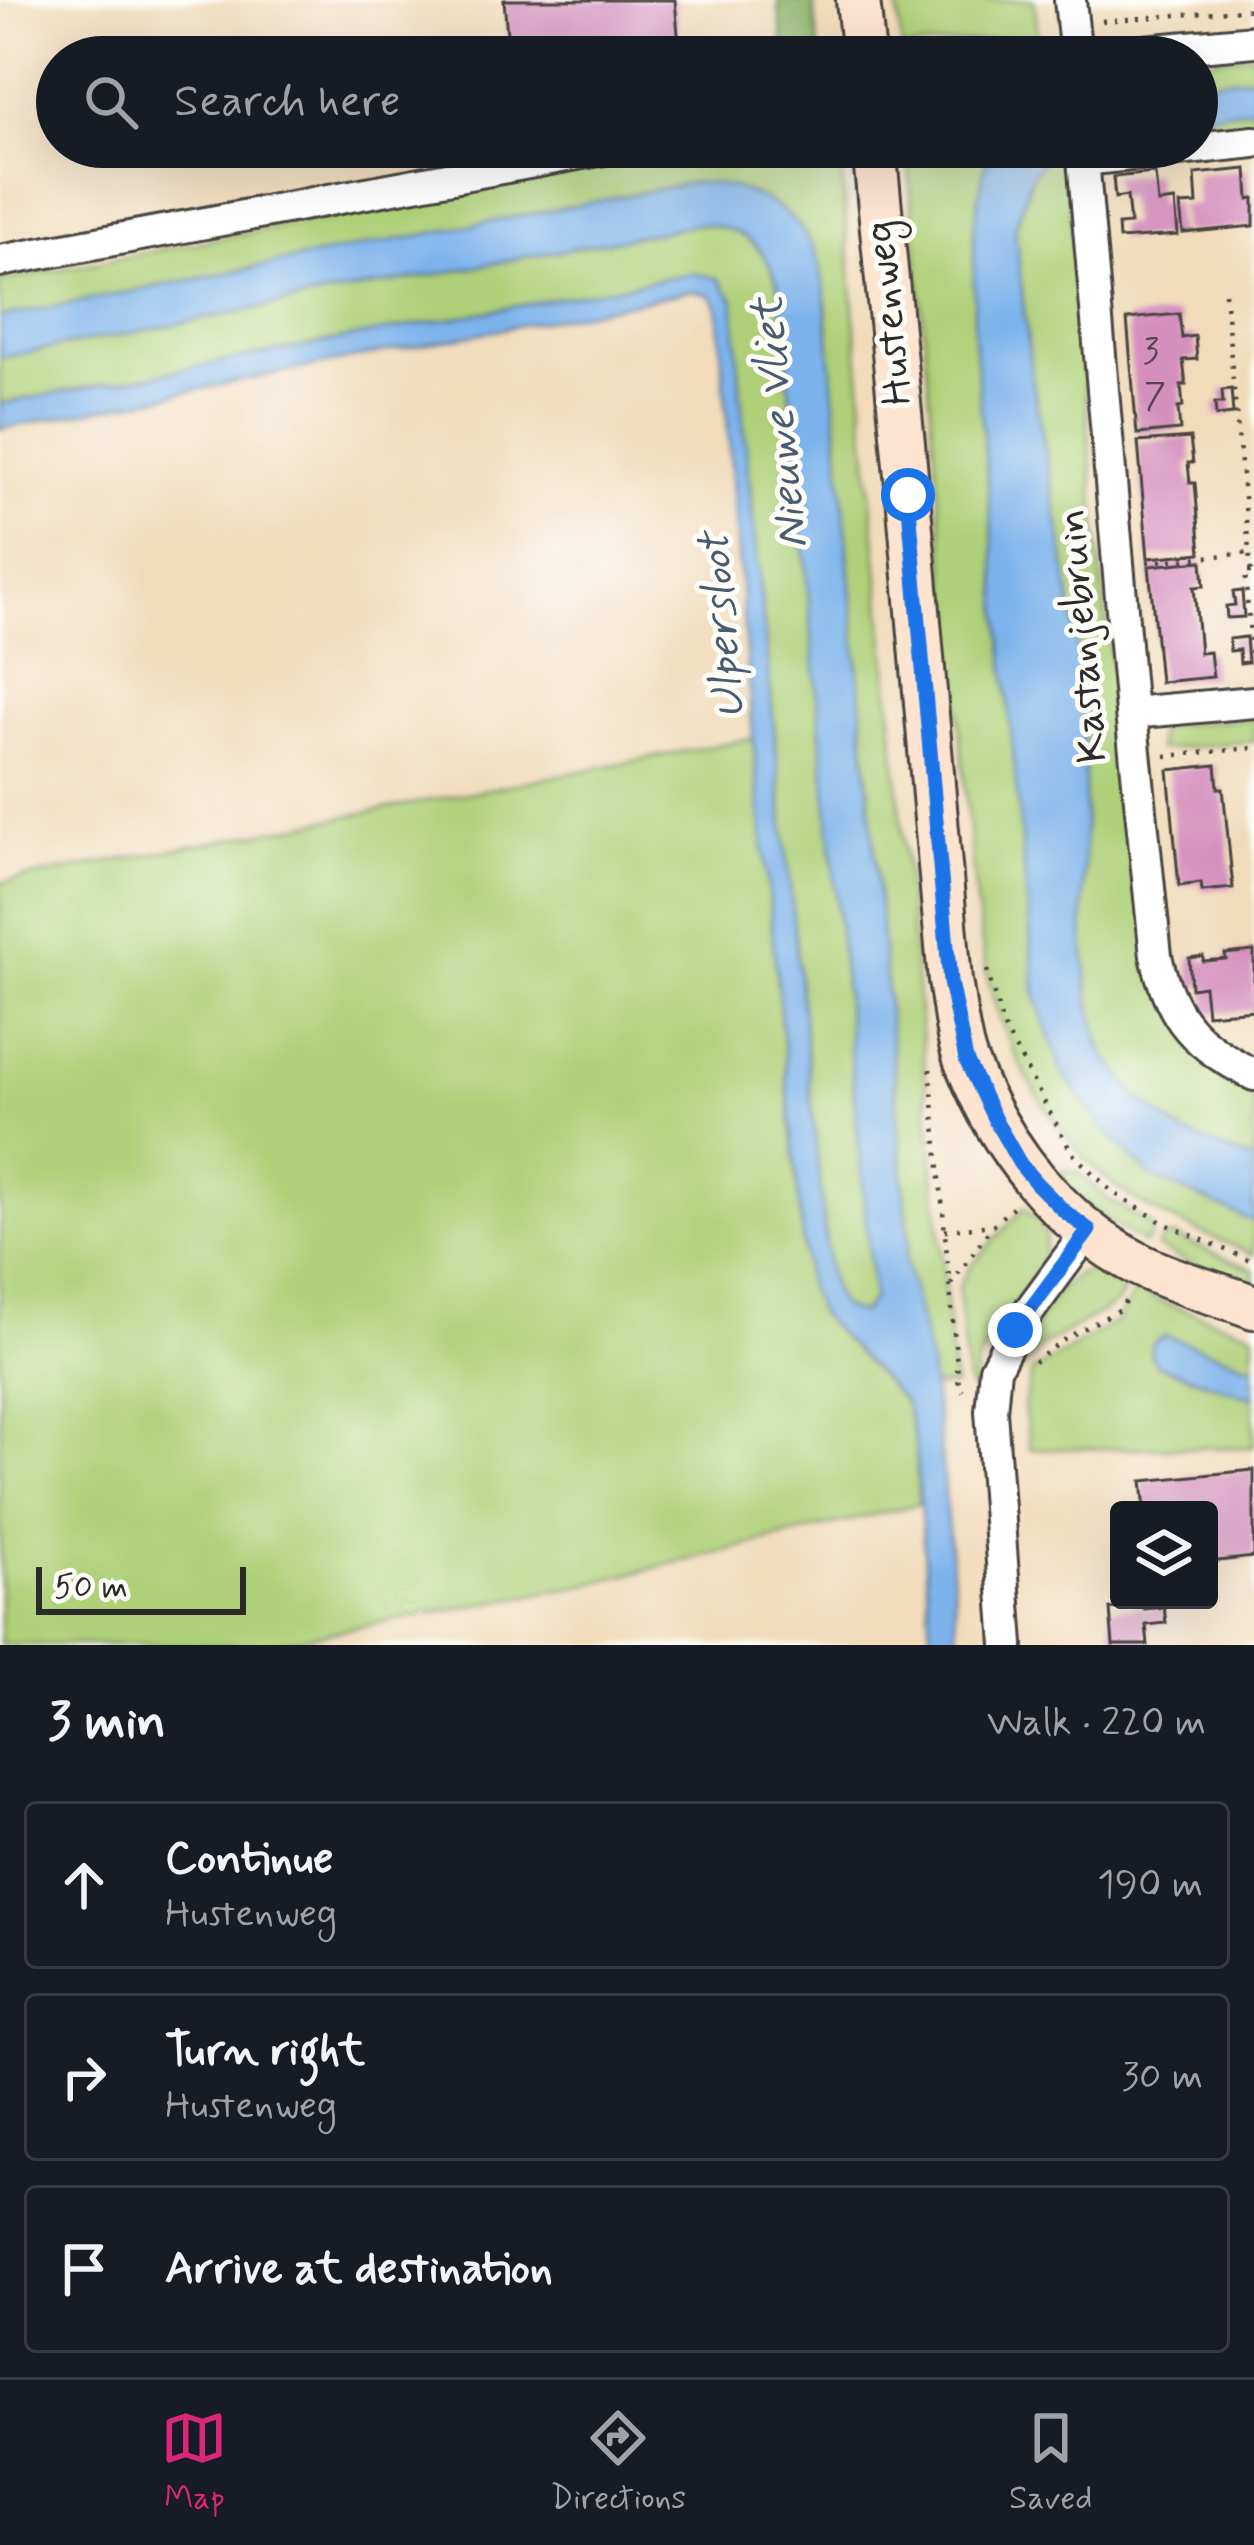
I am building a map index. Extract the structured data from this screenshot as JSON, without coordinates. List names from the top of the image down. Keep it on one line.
{"streets":{"main road":["Hustenweg"],"street":["Kastanjebruin"]},"water":["Nieuwe Vliet","Ulpersloot"],"house_numbers":["3","7"],"scale_bar":"50 m","page":{"search":"Search here","scale":"50 m","heading":["3 min","Walk · 220 m"],"list":[["Continue","Hustenweg","190 m"],["Turn right","Hustenweg","30 m"],"Arrive at destination"],"nav":["Map","Directions","Saved"]}}
